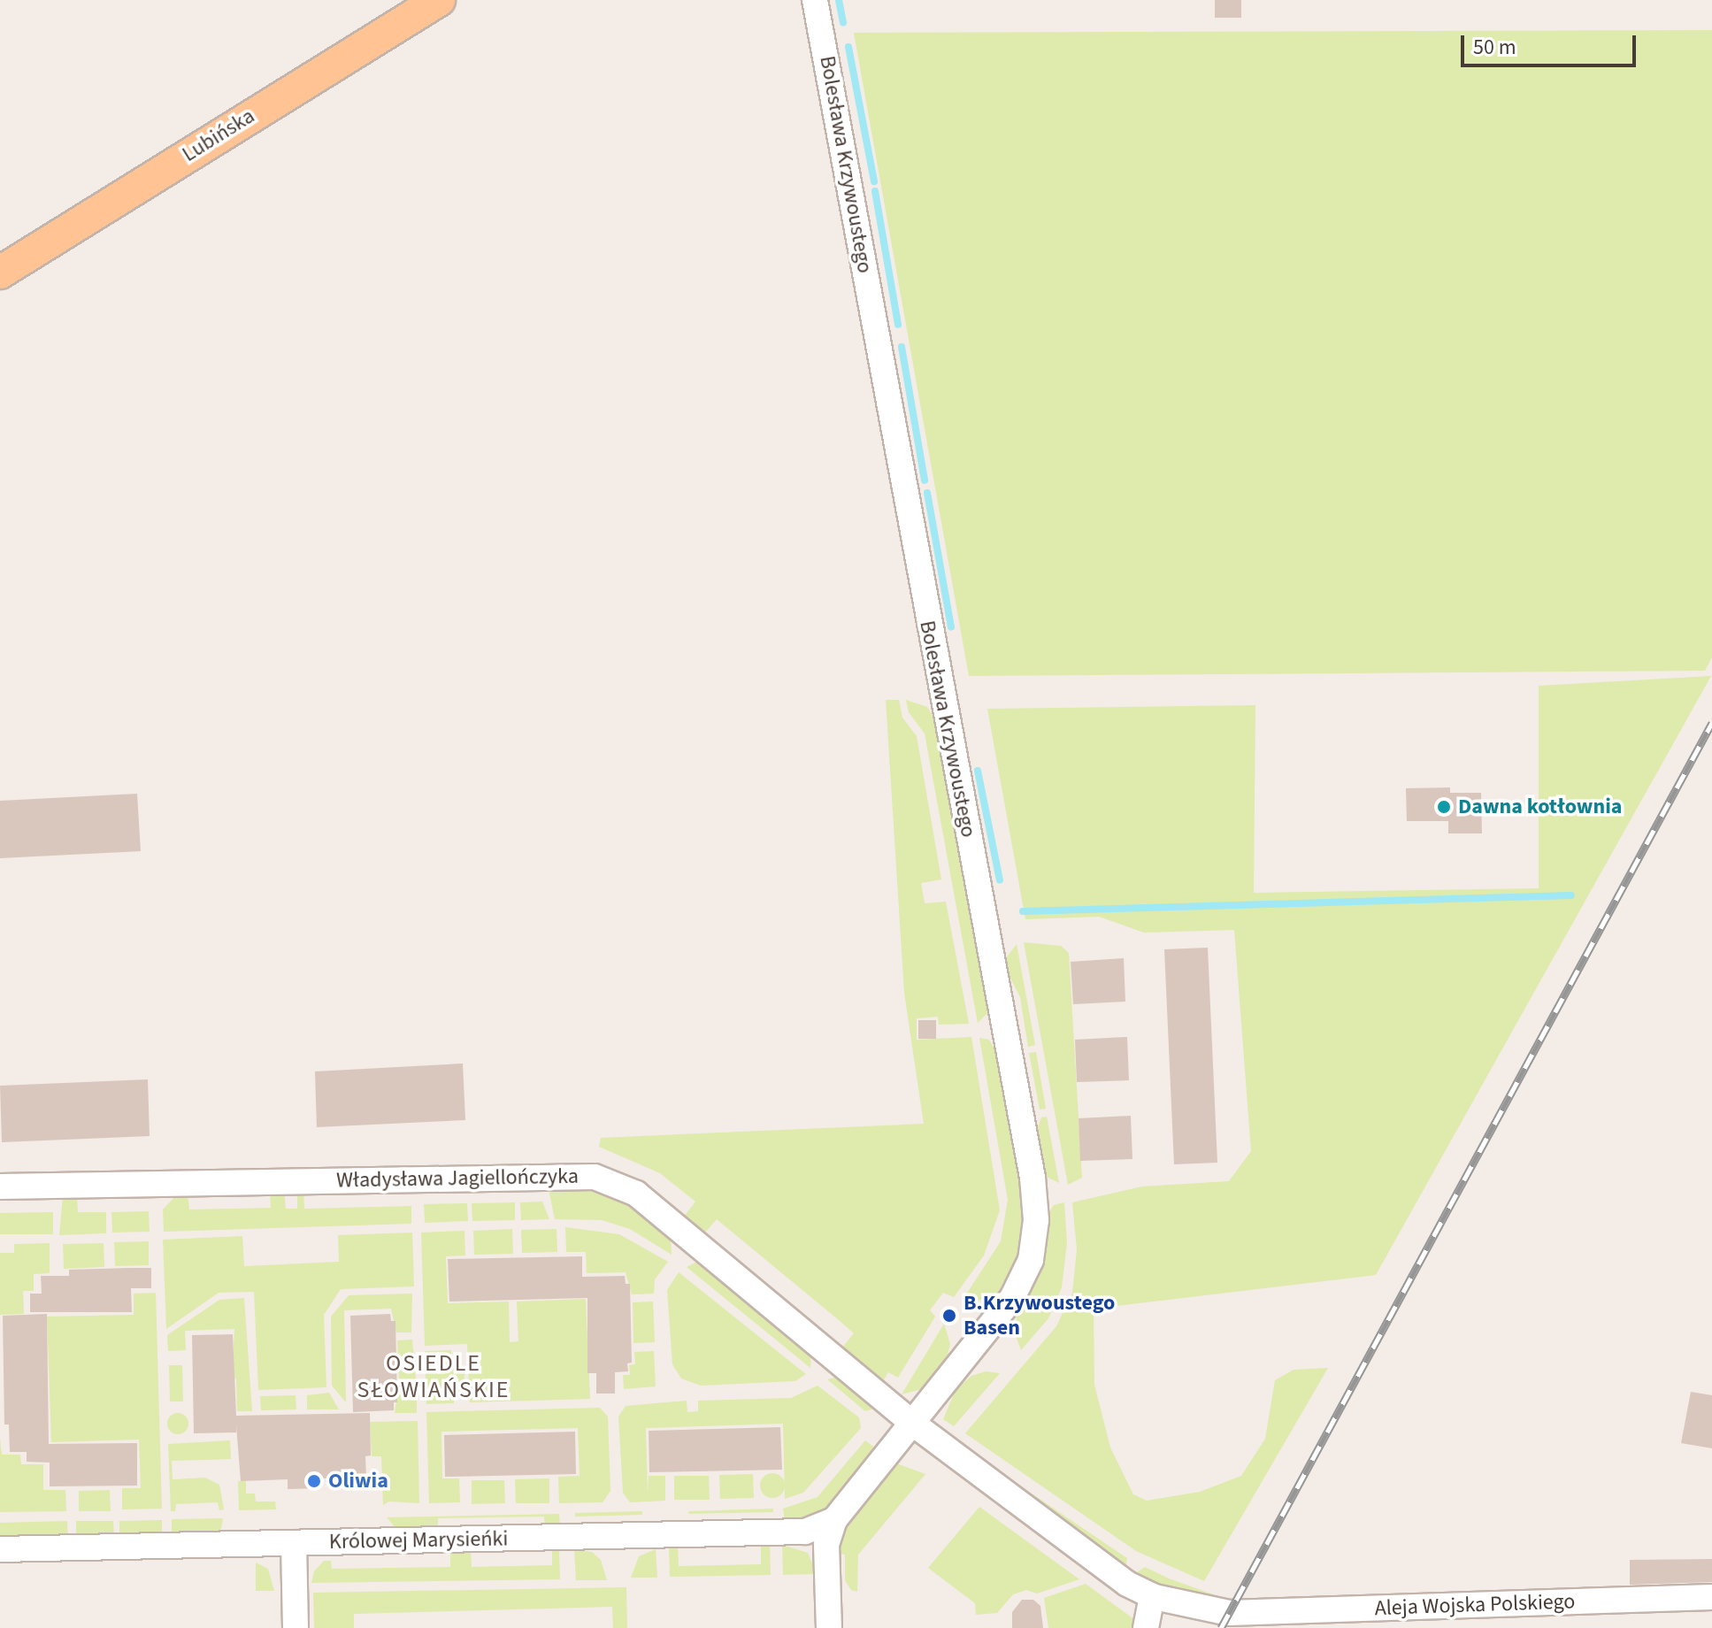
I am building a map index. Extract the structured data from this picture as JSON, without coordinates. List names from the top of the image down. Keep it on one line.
{"streets":{"main road":["Lubińska"],"street":["Bolesława Krzywoustego","Władysława Jagiellończyka","Królowej Marysieńki","Aleja Wojska Polskiego"]},"crossings":[["Bolesława Krzywoustego","Władysława Jagiellończyka"],["Bolesława Krzywoustego","Królowej Marysieńki"],["Bolesława Krzywoustego","Aleja Wojska Polskiego"],["Władysława Jagiellończyka","Aleja Wojska Polskiego"]],"districts":["OSIEDLE SŁOWIAŃSKIE"],"places":["Dawna kotłownia","B.Krzywoustego Basen","Oliwia"],"scale_bar":"50 m"}
